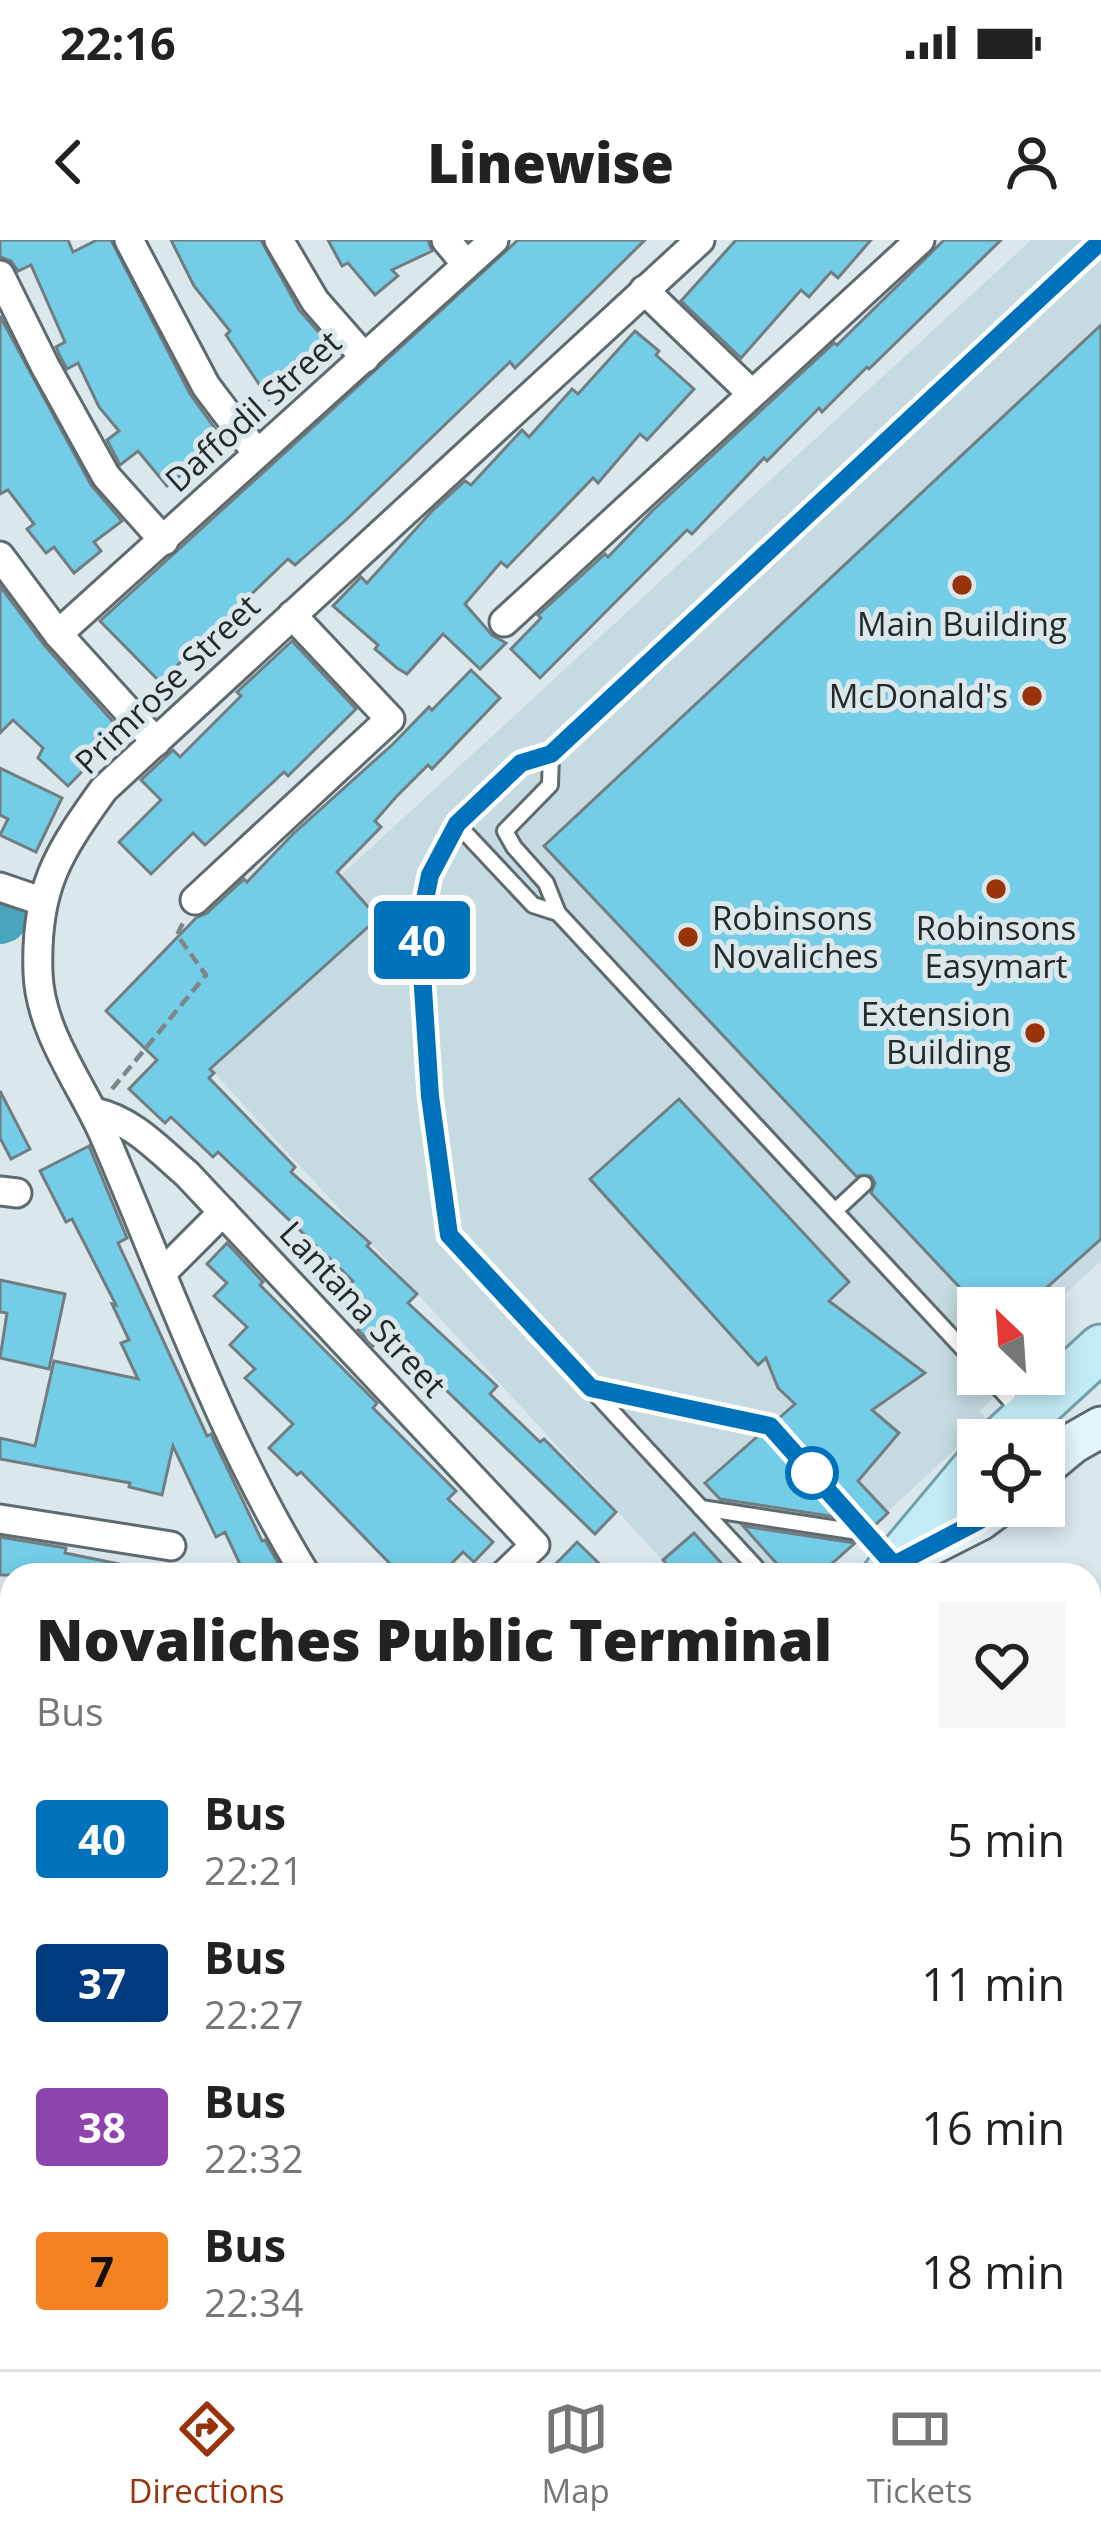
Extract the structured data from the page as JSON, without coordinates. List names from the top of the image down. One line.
{"streets":{"street":["Daffodil Street","Primrose Street","Lantana Street"]},"crossings":[["Primrose Street","Lantana Street"]],"places":["Main Building","McDonald's","Robinsons Easymart","Robinsons Novaliches","Extension Building"],"lines":["bus line 40"],"north":"top left","page":{"status":"22:16","header":"Linewise","on_map":"40","heading":["Novaliches Public Terminal","Bus"],"list":[{"mark":"40","name":"Bus","note":"22:21","value":"5 min"},{"mark":"37","name":"Bus","note":"22:27","value":"11 min"},{"mark":"38","name":"Bus","note":"22:32","value":"16 min"},{"mark":"7","name":"Bus","note":"22:34","value":"18 min"}],"tabs":["Directions","Map","Tickets"]}}
